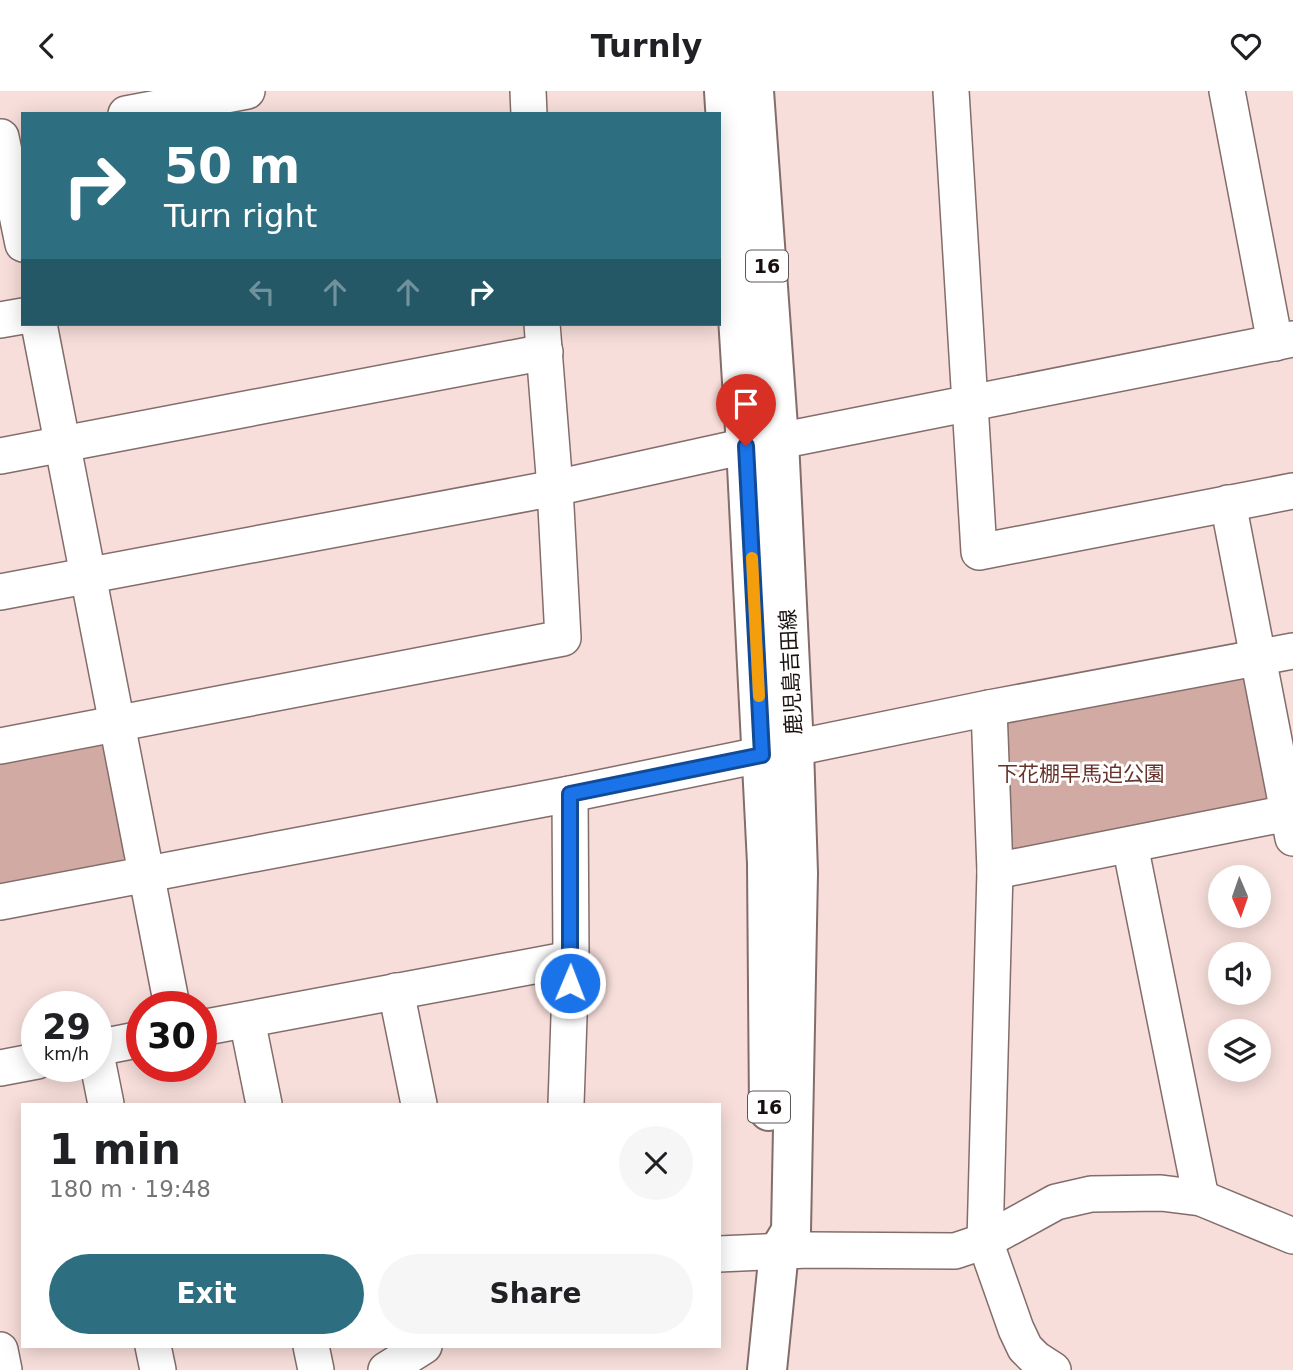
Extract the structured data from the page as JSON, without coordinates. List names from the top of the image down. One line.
{"streets":{"main road":["16","鹿児島吉田線"]},"parks":["下花棚早馬迫公園"],"north":"bottom","page":{"header":"Turnly","turn":["50 m","Turn right"],"speed":"29 km/h","limit":"30","heading":["1 min","180 m · 19:48"],"buttons":["Exit","Share"]}}
